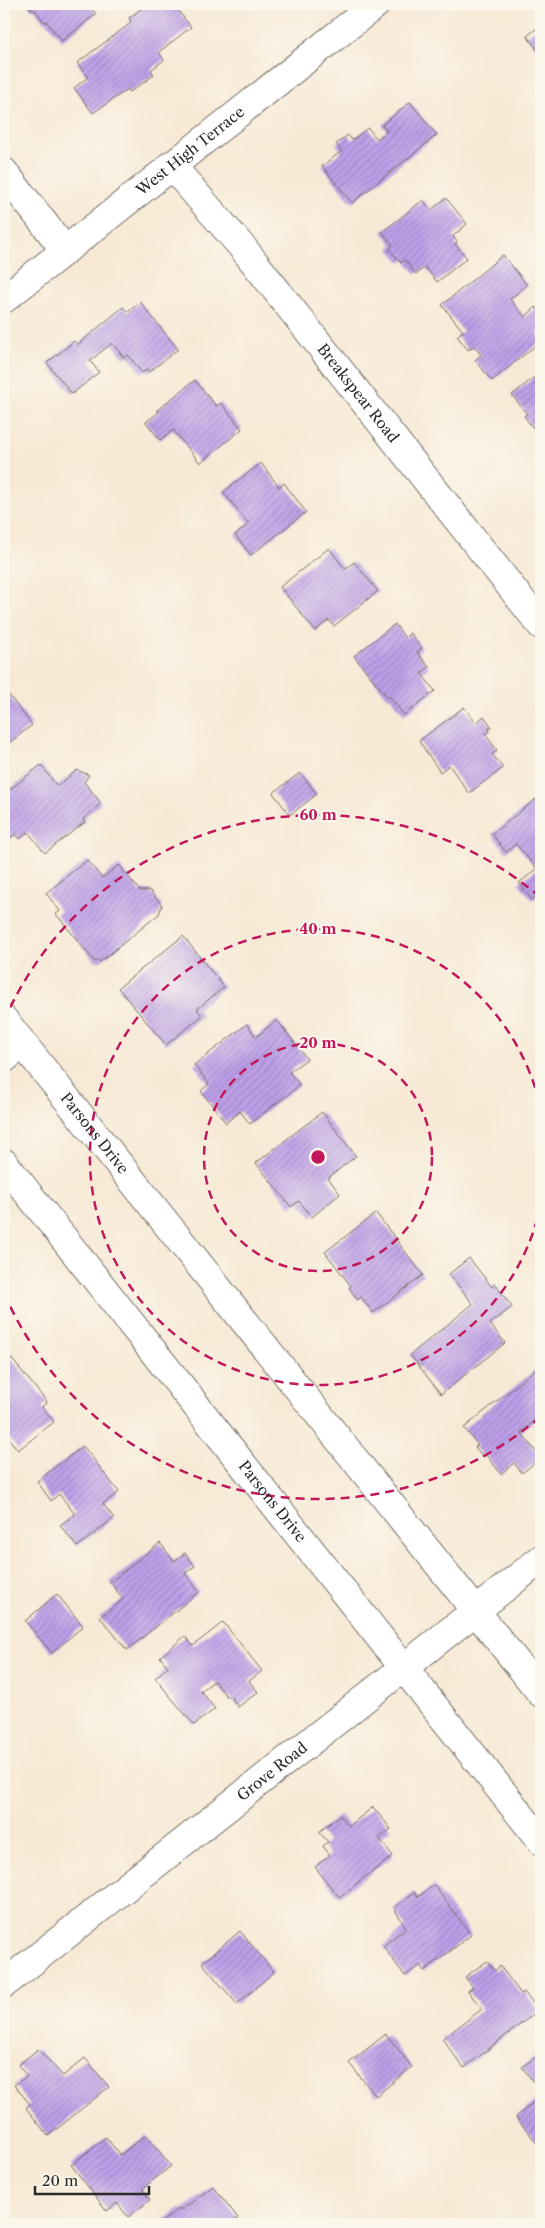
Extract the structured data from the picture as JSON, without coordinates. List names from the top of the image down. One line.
{"streets":{"street":["West High Terrace","Breakspear Road","Parsons Drive","Grove Road"]},"crossings":[["West High Terrace","Breakspear Road"],["Parsons Drive","Grove Road"]],"scale_bar":"20 m","rings":["60 m","40 m","20 m"]}
